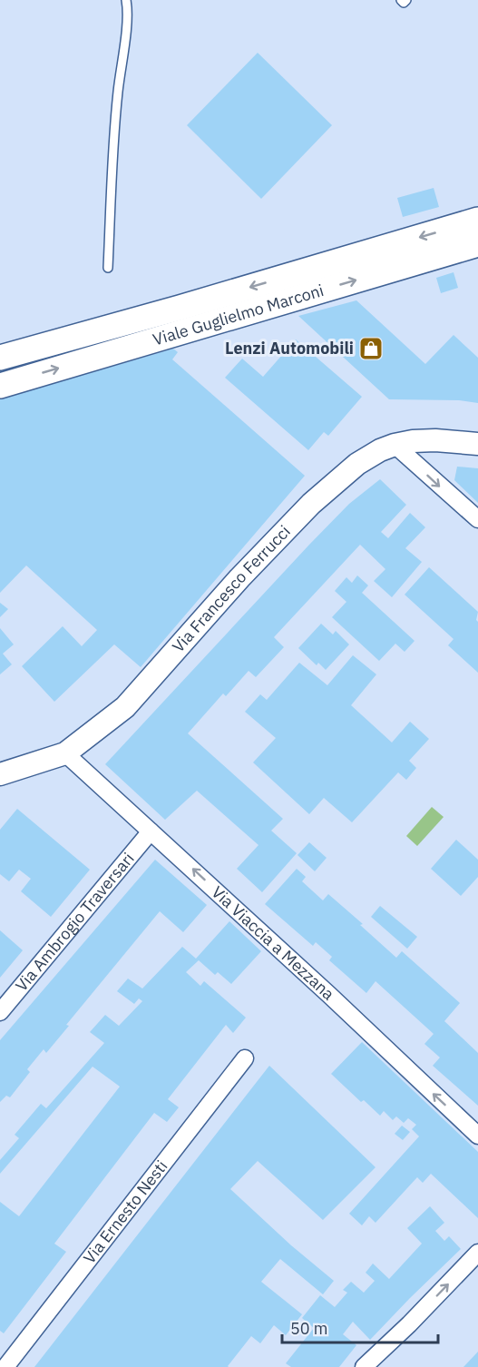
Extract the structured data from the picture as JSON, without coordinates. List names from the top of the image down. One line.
{"streets":{"main road":["Viale Guglielmo Marconi"],"street":["Via Francesco Ferrucci","Via Ambrogio Traversari","Via Viaccia a Mezzana","Via Ernesto Nesti"]},"crossings":[["Via Francesco Ferrucci","Via Viaccia a Mezzana"],["Via Ambrogio Traversari","Via Viaccia a Mezzana"]],"one_way":["Via Viaccia a Mezzana"],"places":{"shop":["Lenzi Automobili"]},"scale_bar":"50 m"}
